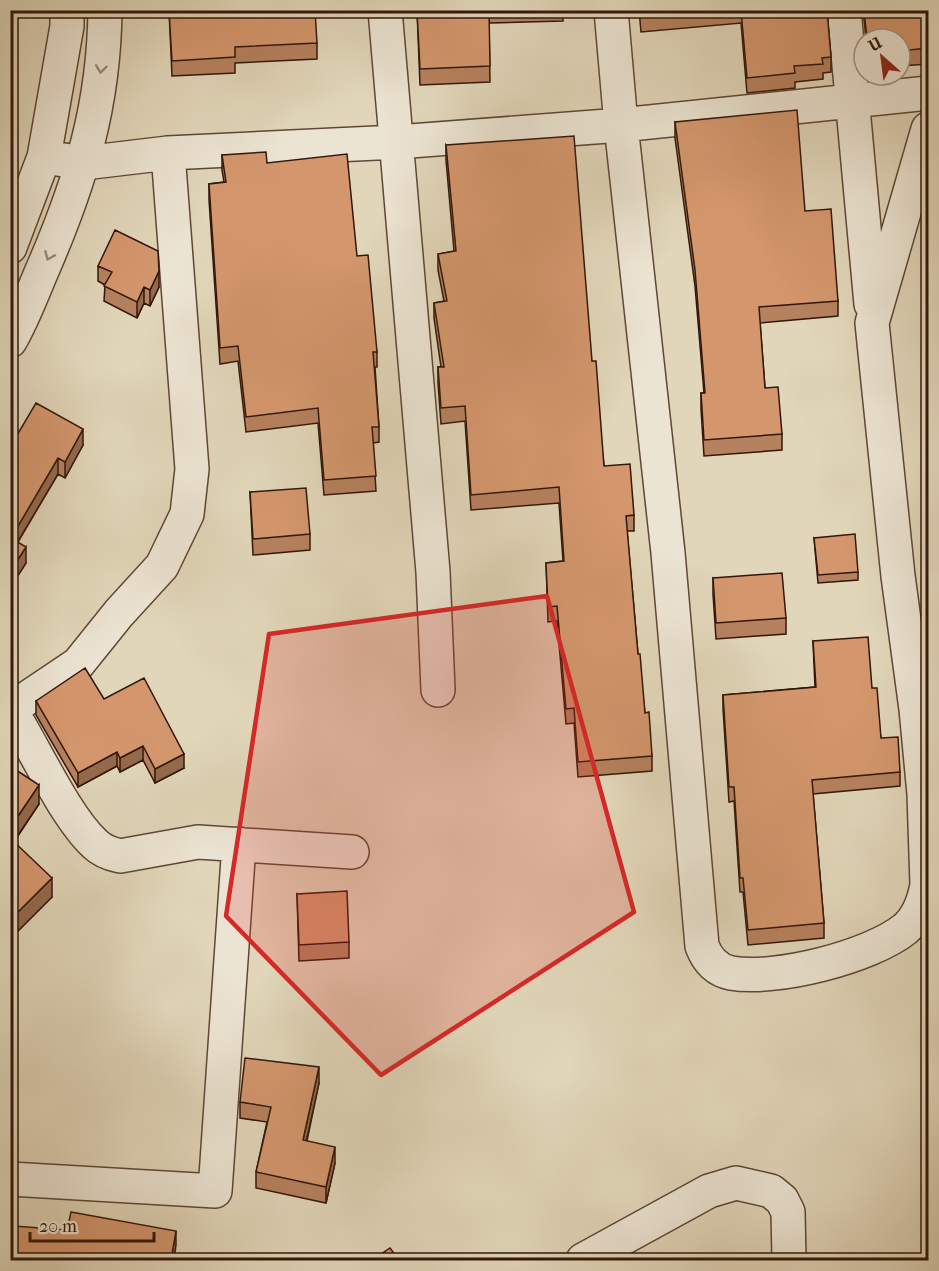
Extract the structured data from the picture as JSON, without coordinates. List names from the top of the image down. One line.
{"scale_bar":"20 m","north":"top left"}
